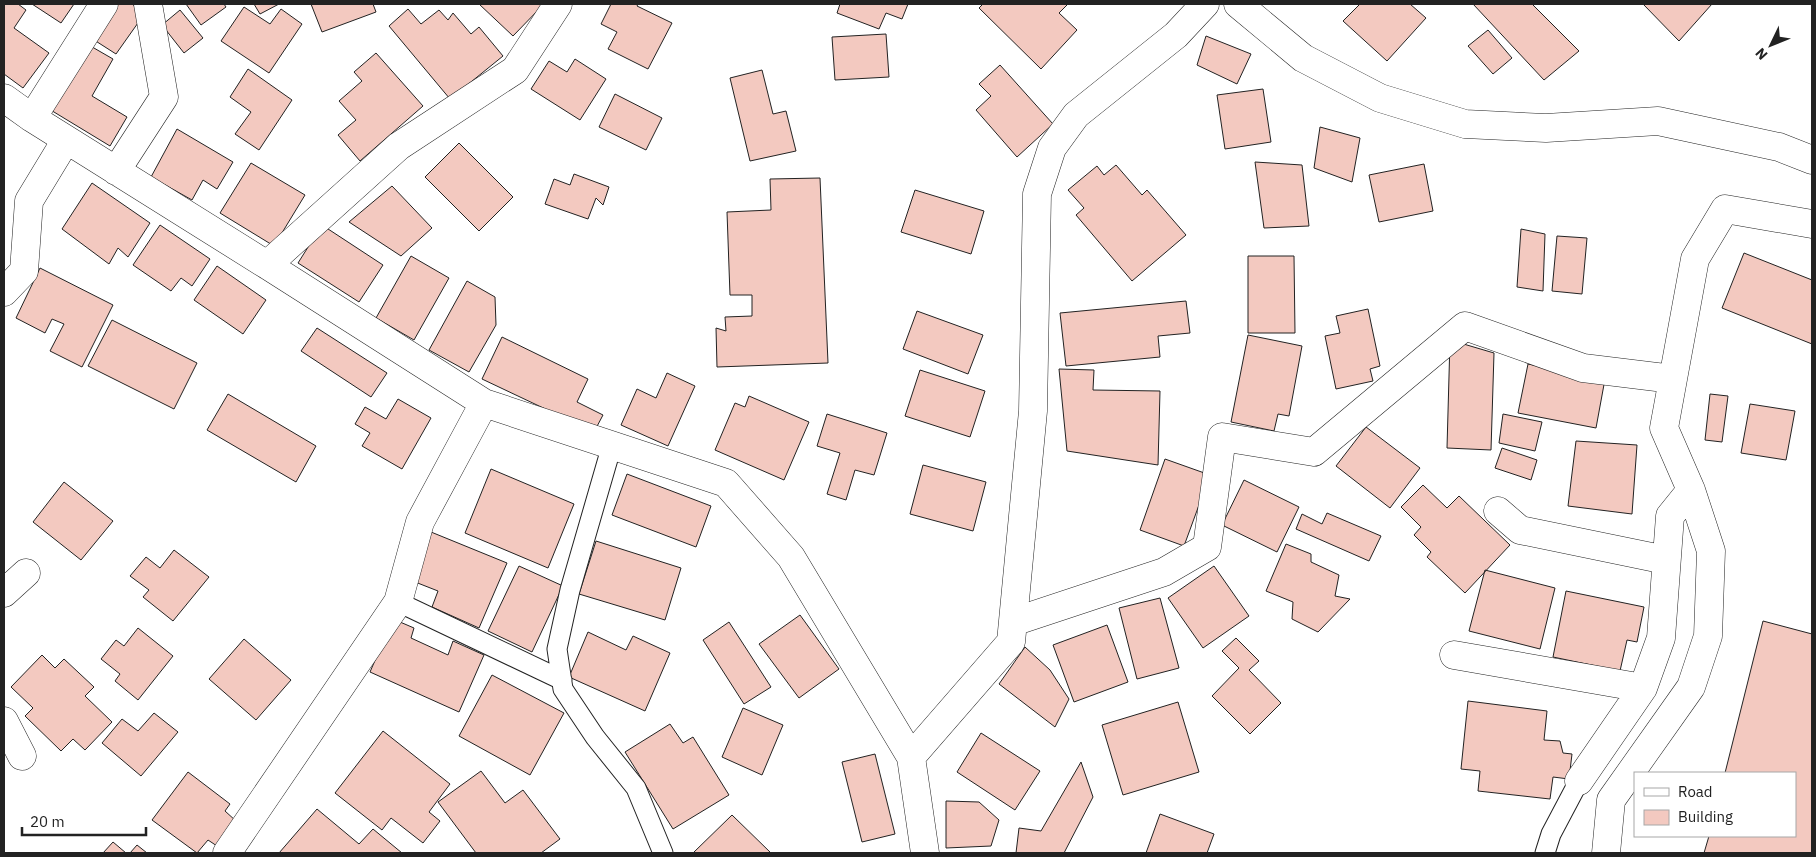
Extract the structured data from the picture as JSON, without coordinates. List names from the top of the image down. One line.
{"legend":["Road","Building"],"scale_bar":"20 m","north":"bottom left"}
